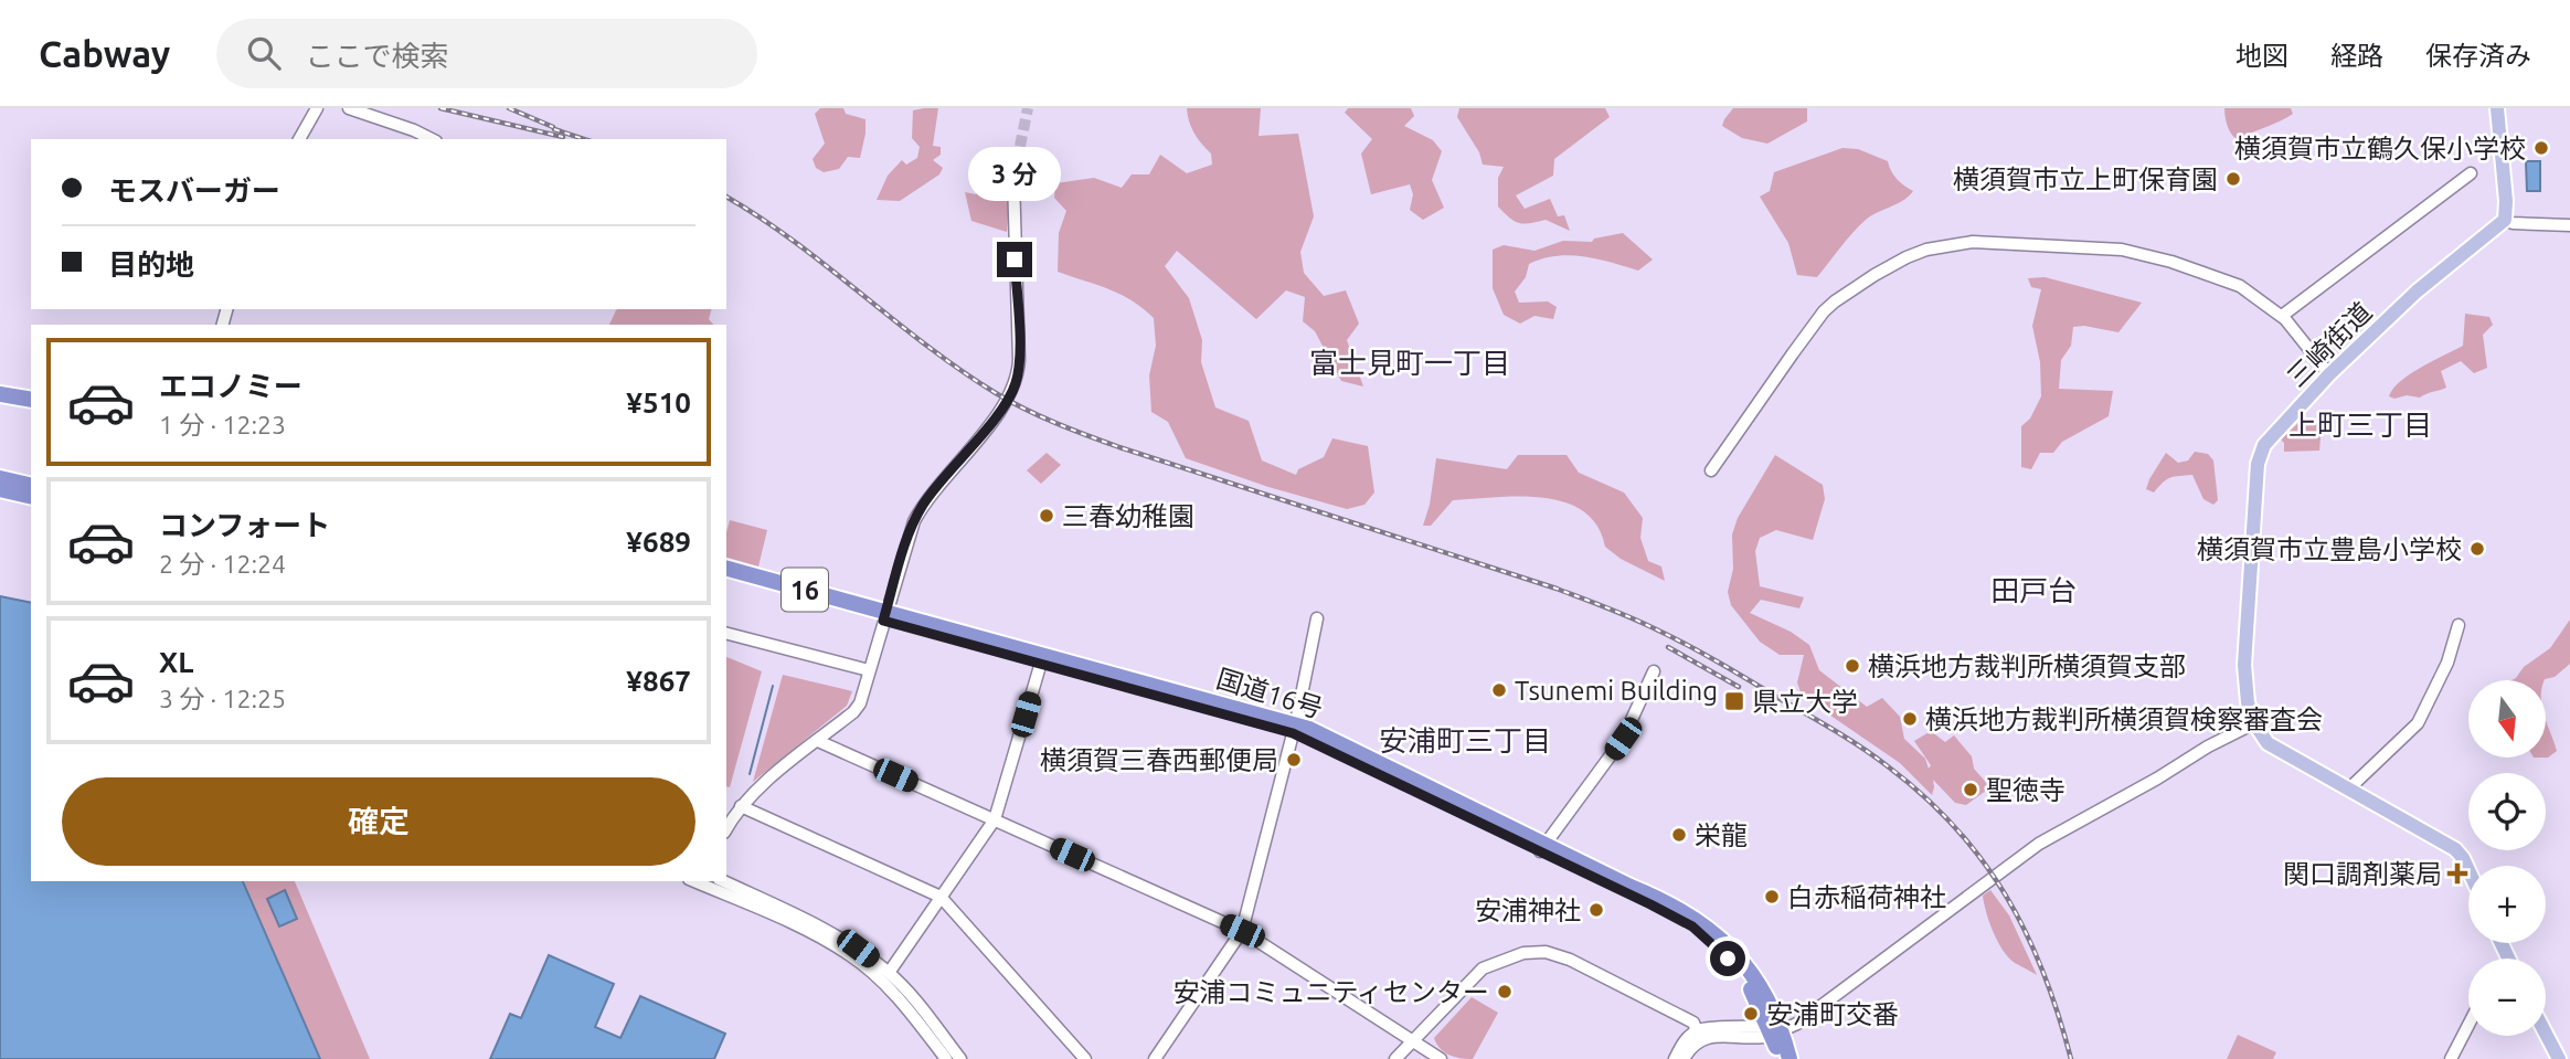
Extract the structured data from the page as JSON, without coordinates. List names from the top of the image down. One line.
{"streets":{"highway":["16","国道16号"],"main road":["三崎街道"]},"districts":["富士見町一丁目","上町三丁目","田戸台","安浦町三丁目"],"places":{"other":["横須賀市立鶴久保小学校","横須賀市立上町保育園","三春幼稚園","横須賀市立豊島小学校","横浜地方裁判所横須賀支部","Tsunemi Building","横浜地方裁判所横須賀検察審査会","横須賀三春西郵便局","聖徳寺","栄龍","白赤稲荷神社","安浦神社","安浦コミュニティセンター","安浦町交番"],"transit":["県立大学"],"health":["関口調剤薬局"]},"north":"bottom","page":{"header":"Cabway","search":"ここで検索","nav":["地図","経路","保存済み"],"banner":["モスバーガー","目的地"],"bubble":"3 分","list":[{"name":"エコノミー","note":"1 分 · 12:23","value":"¥510"},{"name":"コンフォート","note":"2 分 · 12:24","value":"¥689"},{"name":"XL","note":"3 分 · 12:25","value":"¥867"}],"map_buttons":["+","−"],"buttons":"確定"}}
